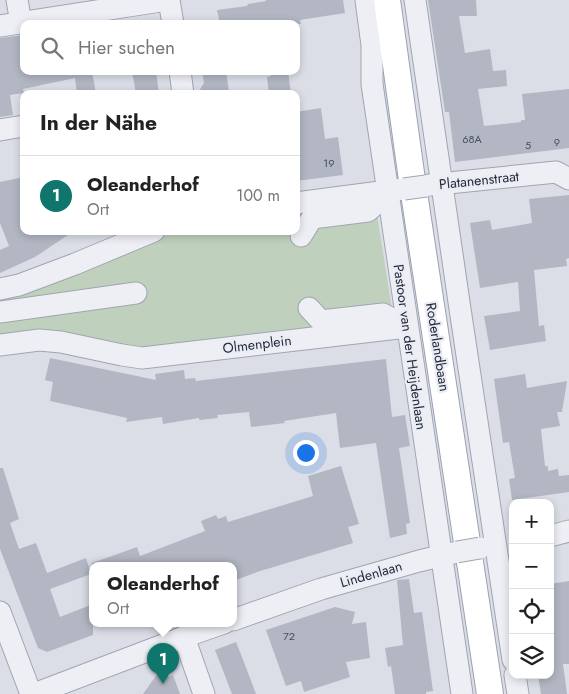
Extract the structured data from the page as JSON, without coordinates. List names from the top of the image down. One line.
{"streets":{"main road":["Roderlandbaan"],"street":["Platanenstraat","Olmenplein","Pastoor van der Heijdenlaan","Lindenlaan"]},"crossings":[["Platanenstraat","Pastoor van der Heijdenlaan"],["Olmenplein","Pastoor van der Heijdenlaan"],["Pastoor van der Heijdenlaan","Lindenlaan"]],"house_numbers":["68A","9","5","19","72"],"page":{"search":"Hier suchen","heading":"In der Nähe","list":[{"mark":"1","name":"Oleanderhof","note":"Ort","value":"100 m"}],"map_buttons":["+","−"],"popup":["Oleanderhof","Ort"],"pins":"1"}}
